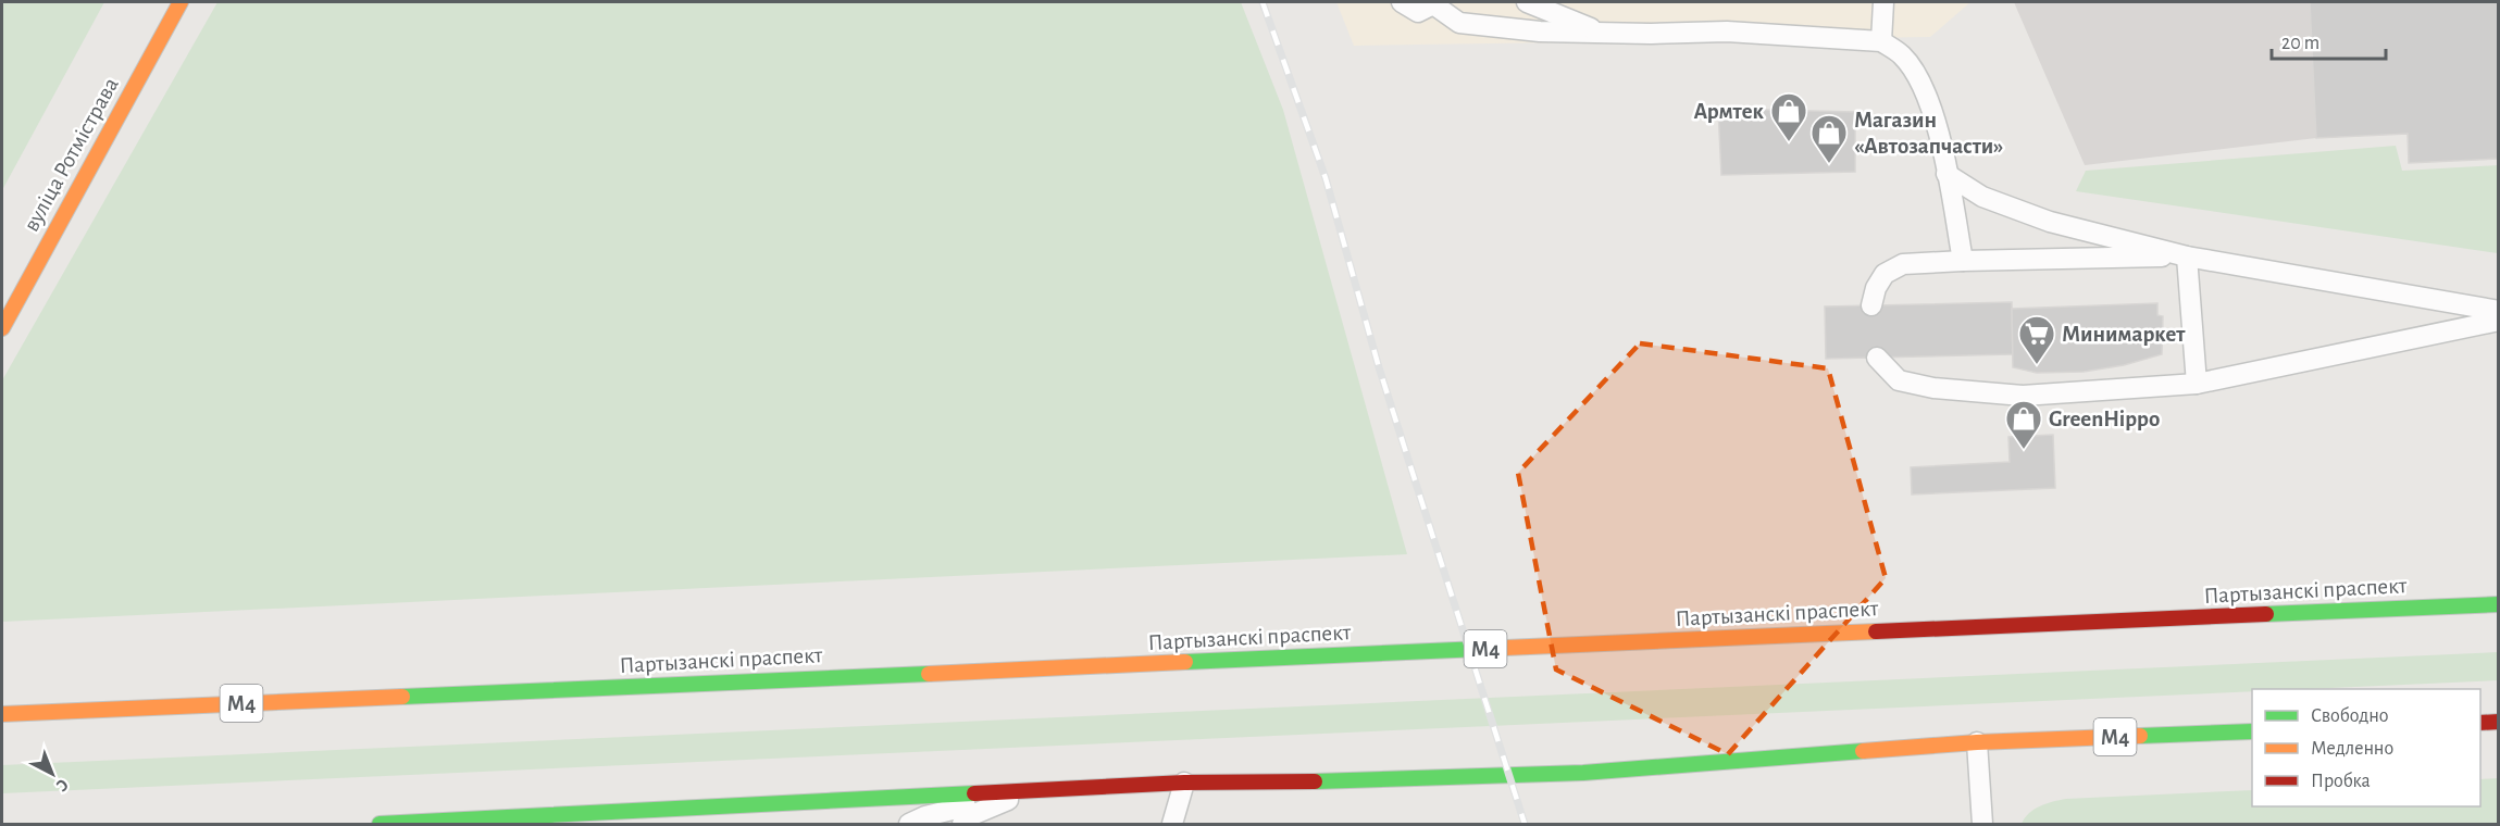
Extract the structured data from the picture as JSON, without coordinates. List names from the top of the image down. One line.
{"streets":{"main road":["вуліца Ротмістрава","Партызанскі праспект","М4"]},"places":{"shop":["Армтек","Магазин «Автозапчасти»","GreenHippo"],"supermarket":["Минимаркет"]},"legend":["Свободно","Медленно","Пробка"],"scale_bar":"20 m","north":"bottom right"}
